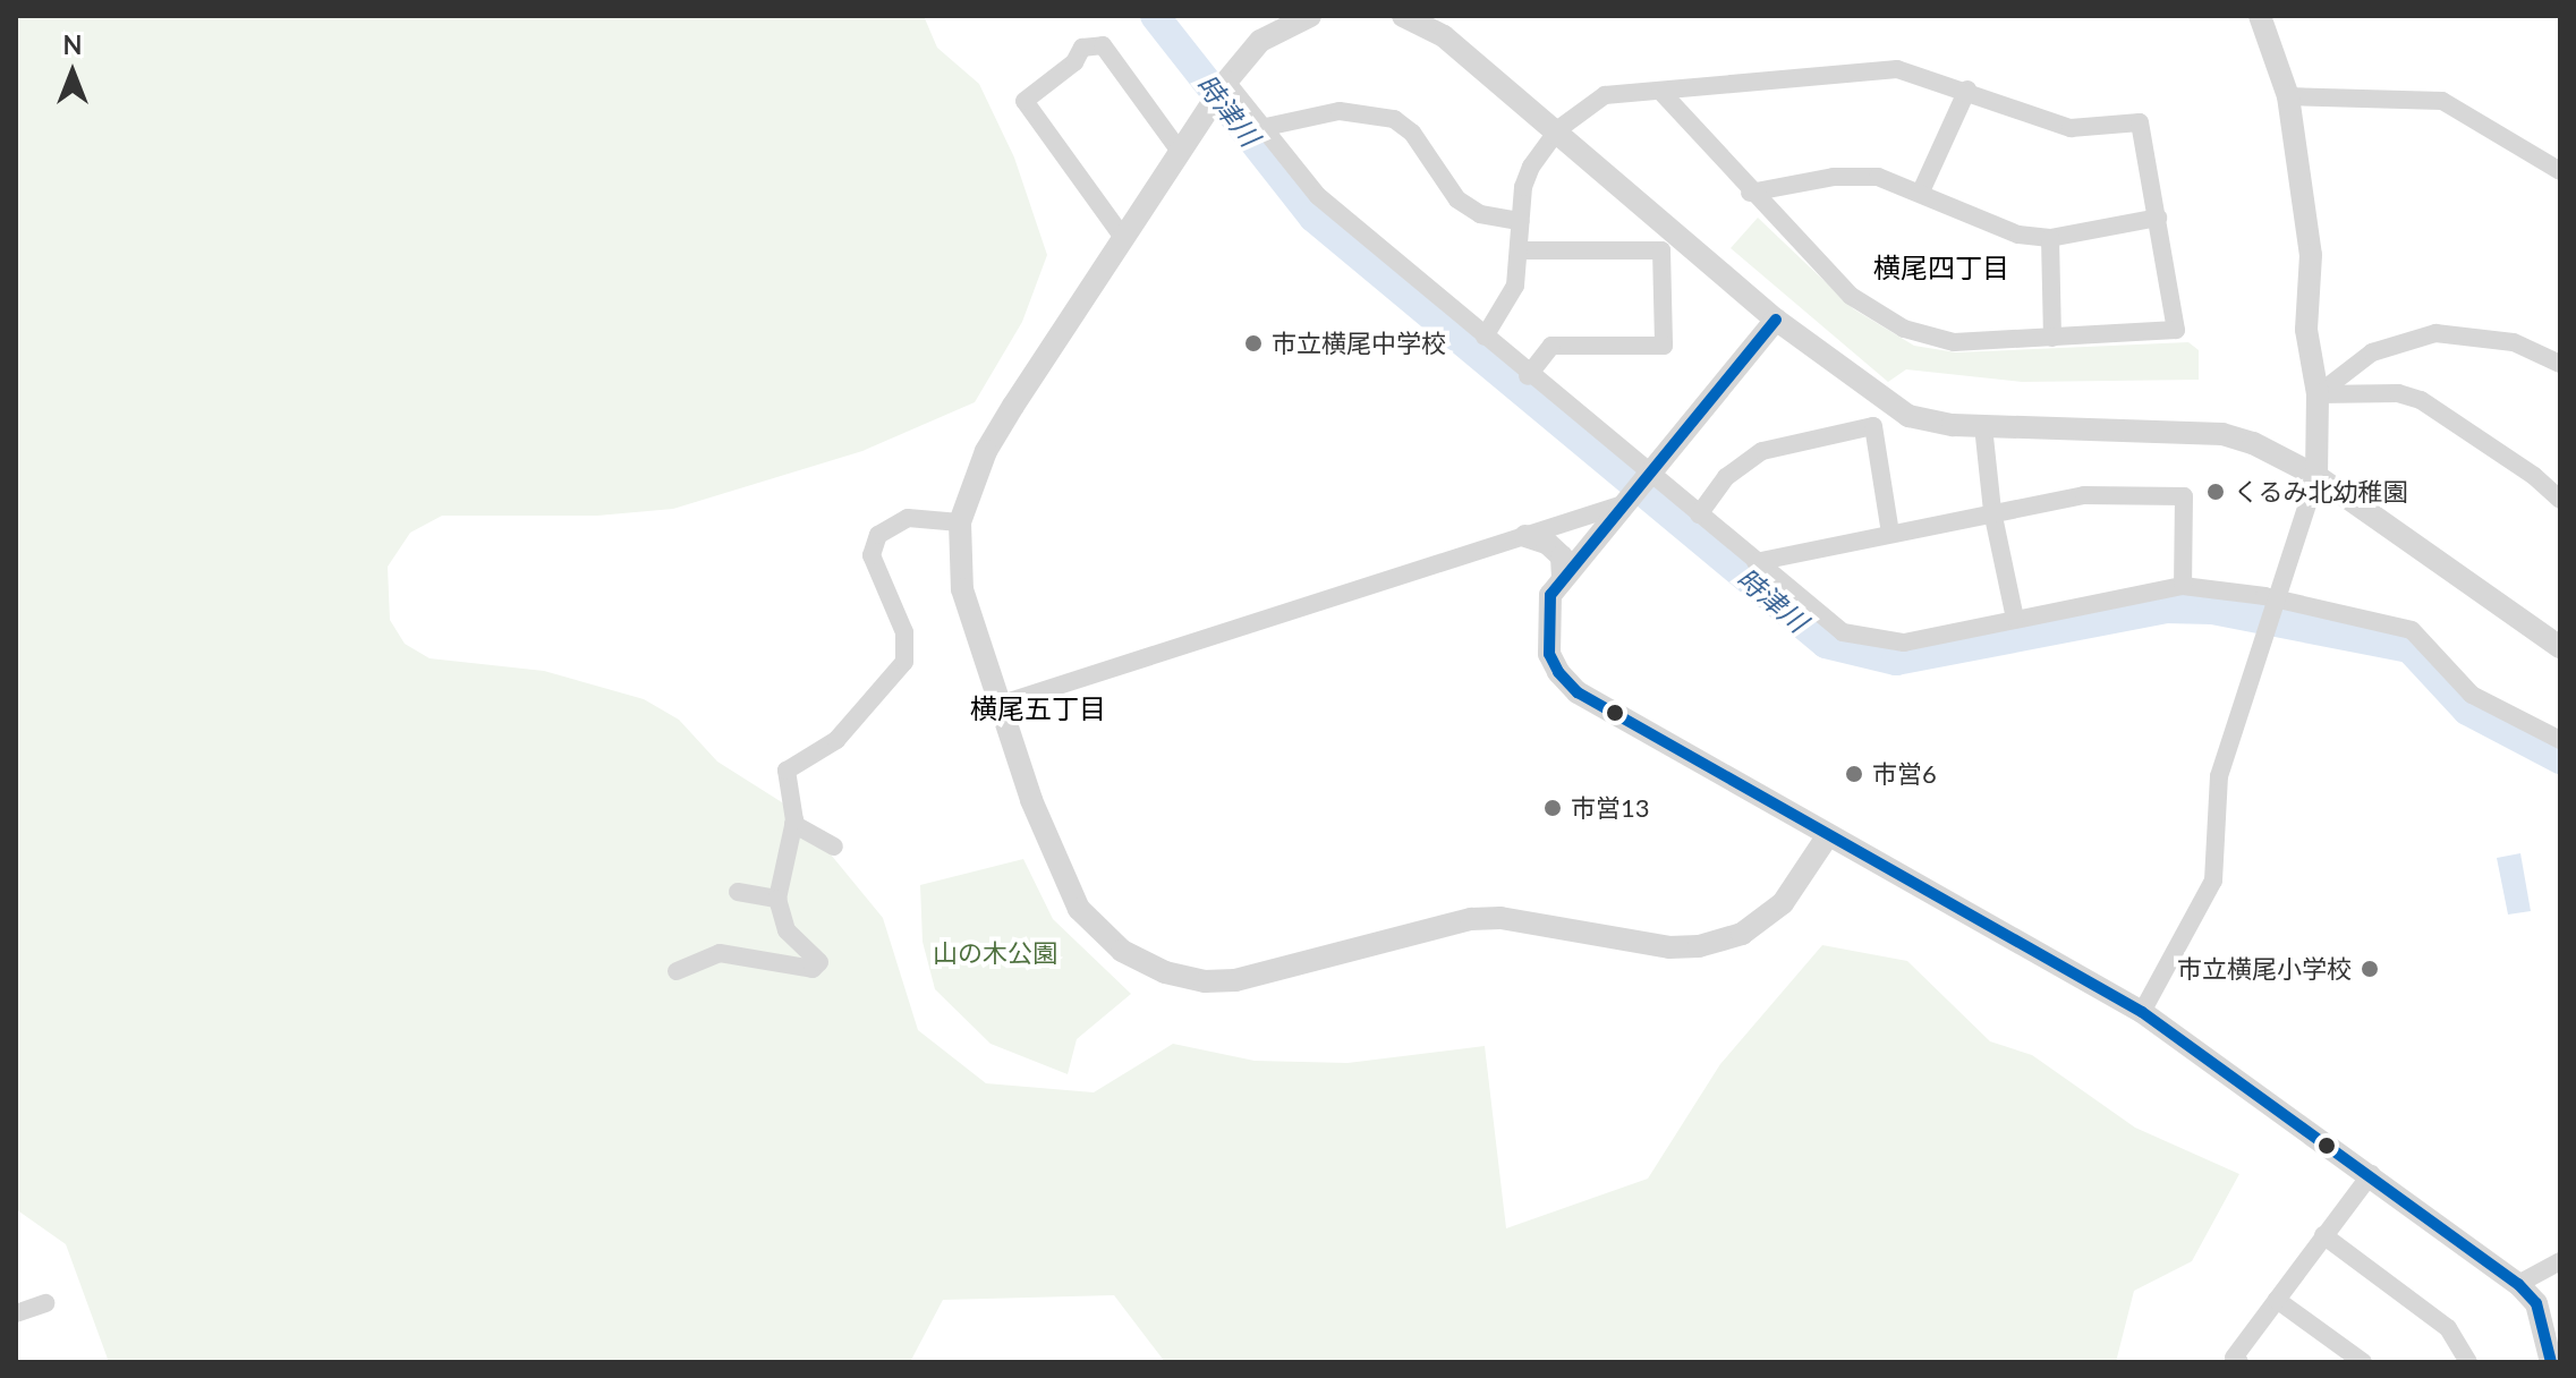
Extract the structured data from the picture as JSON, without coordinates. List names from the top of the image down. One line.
{"districts":["横尾四丁目","横尾五丁目"],"water":["時津川"],"parks":["山の木公園"],"places":["市立横尾中学校","くるみ北幼稚園","市営6","市営13","市立横尾小学校"],"north":"top"}
